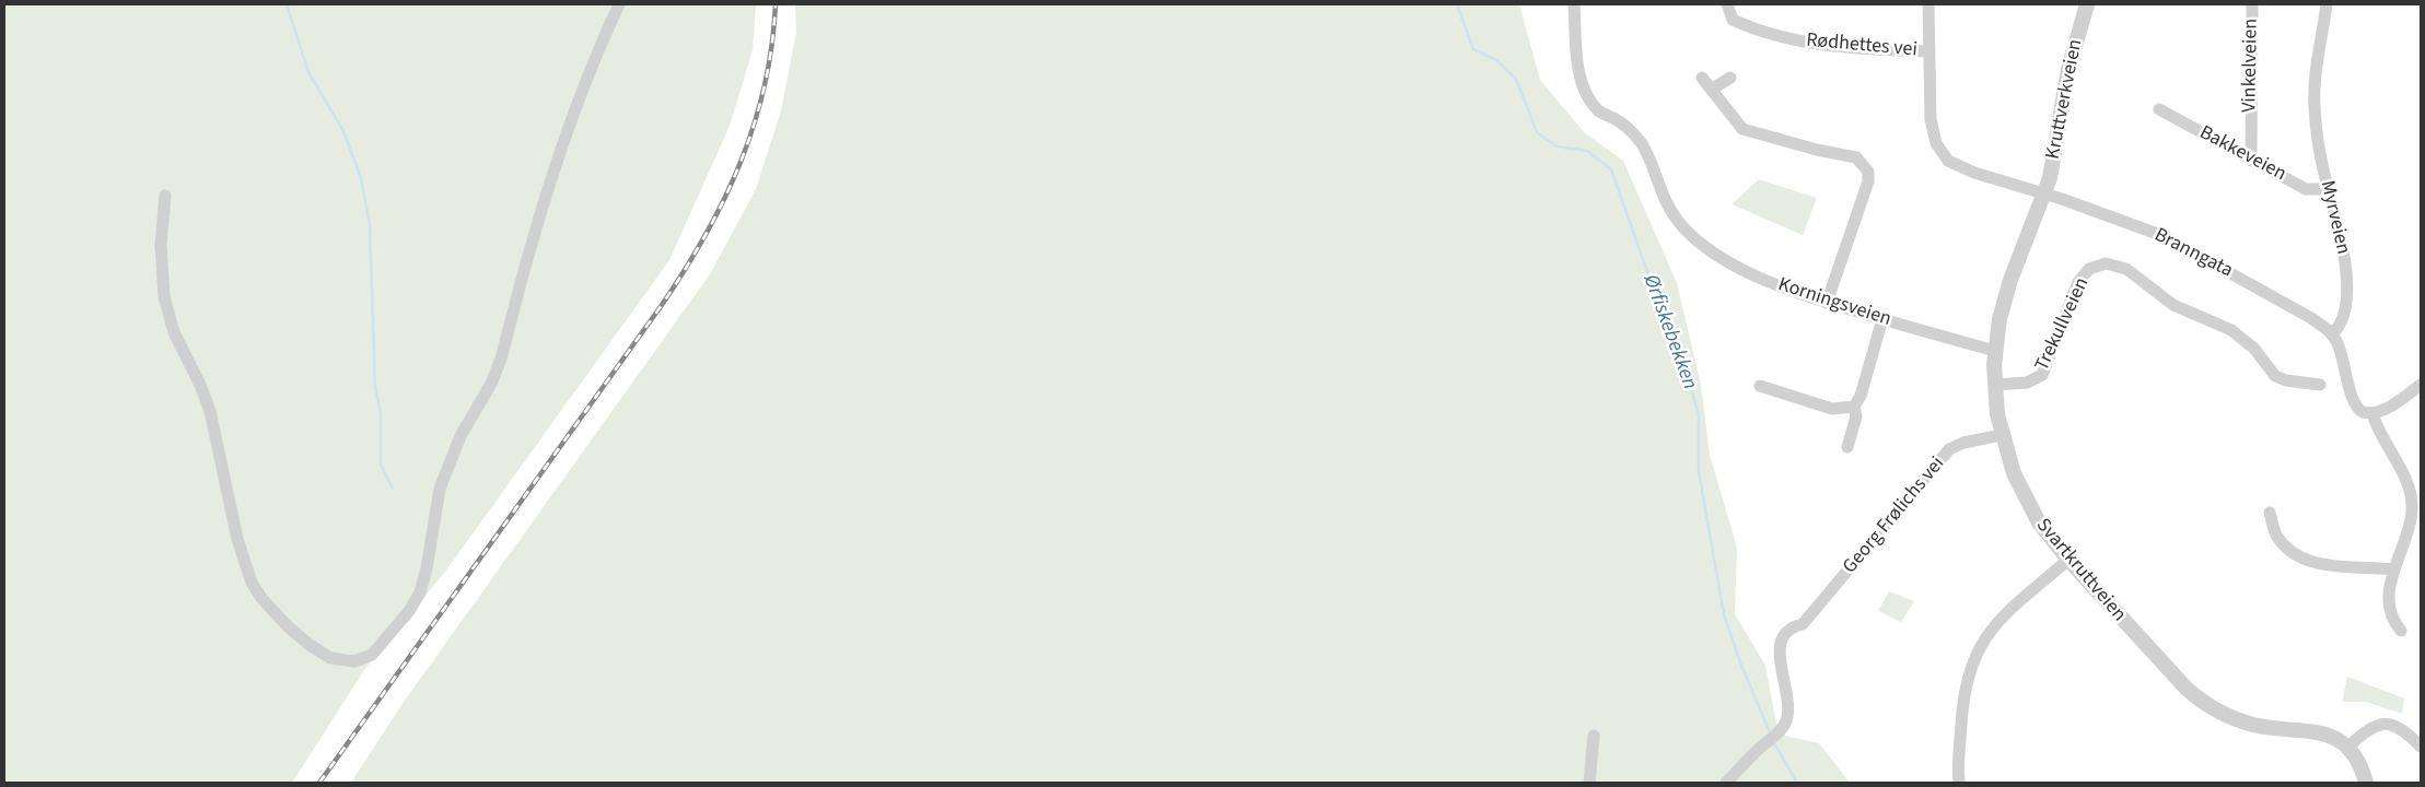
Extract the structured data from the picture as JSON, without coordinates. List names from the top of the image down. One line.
{"streets":{"street":["Rødhettes vei","Vinkelveien","Kruttverkveien","Bakkeveien","Myrveien","Branngata","Korningsveien","Trekullveien","Georg Frølichs vei","Svartkruttveien"]},"crossings":[["Rødhettes vei","Branngata"],["Vinkelveien","Bakkeveien"],["Kruttverkveien","Branngata"],["Kruttverkveien","Svartkruttveien"],["Bakkeveien","Myrveien"],["Myrveien","Branngata"],["Branngata","Svartkruttveien"],["Korningsveien","Svartkruttveien"],["Trekullveien","Svartkruttveien"],["Georg Frølichs vei","Svartkruttveien"]],"water":["Ørfiskebekken"]}
